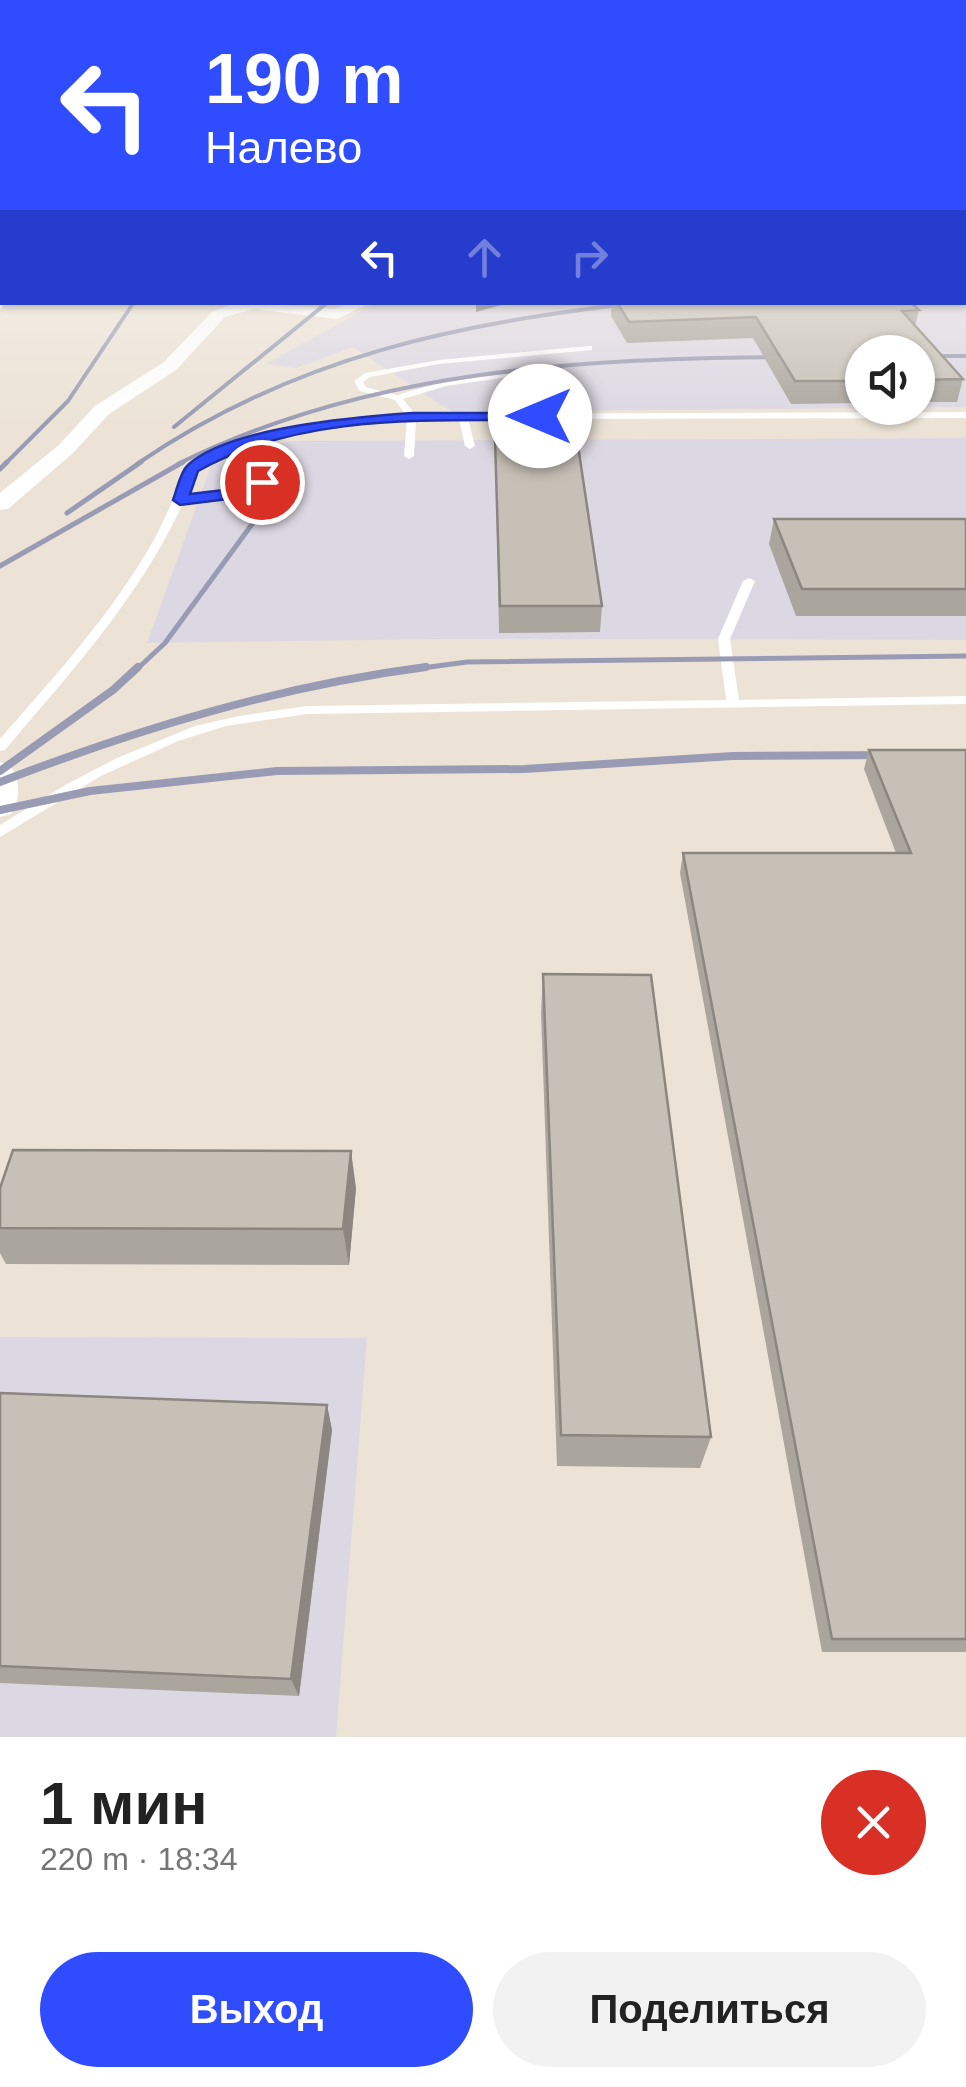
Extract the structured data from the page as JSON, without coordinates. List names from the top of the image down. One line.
{"page":{"turn":["190 m","Налево"],"heading":["1 мин","220 m · 18:34"],"buttons":["Выход","Поделиться"]}}
